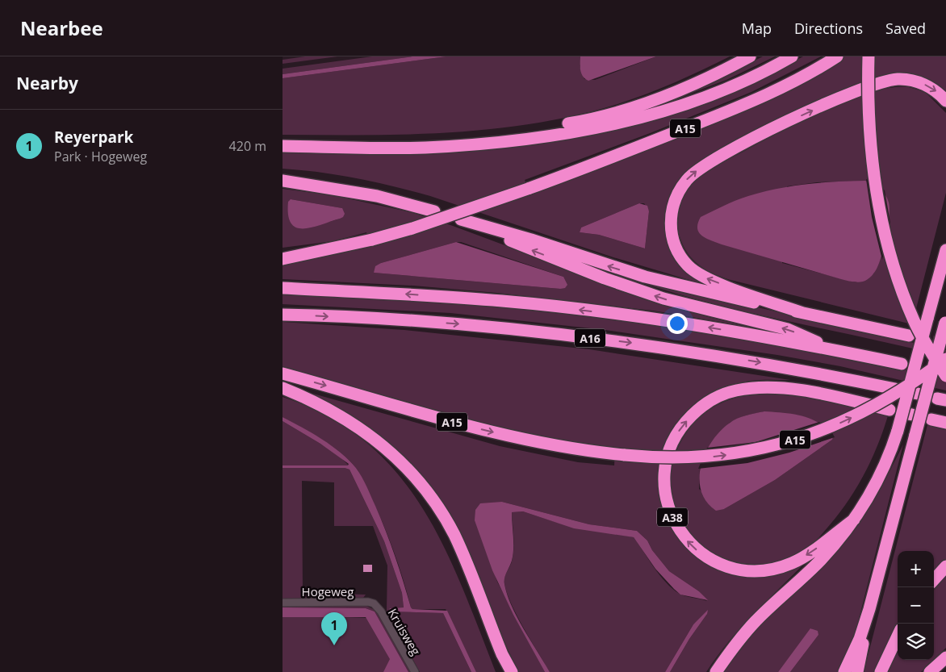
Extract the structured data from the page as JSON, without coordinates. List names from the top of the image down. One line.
{"streets":{"highway":["A15","A16","A38"],"street":["Hogeweg","Kruisweg"]},"crossings":[["Hogeweg","Kruisweg"]],"page":{"header":"Nearbee","nav":["Map","Directions","Saved"],"heading":"Nearby","list":[{"mark":"1","name":"Reyerpark","note":"Park · Hogeweg","value":"420 m"}],"map_buttons":["+","−"],"pins":"1"}}
